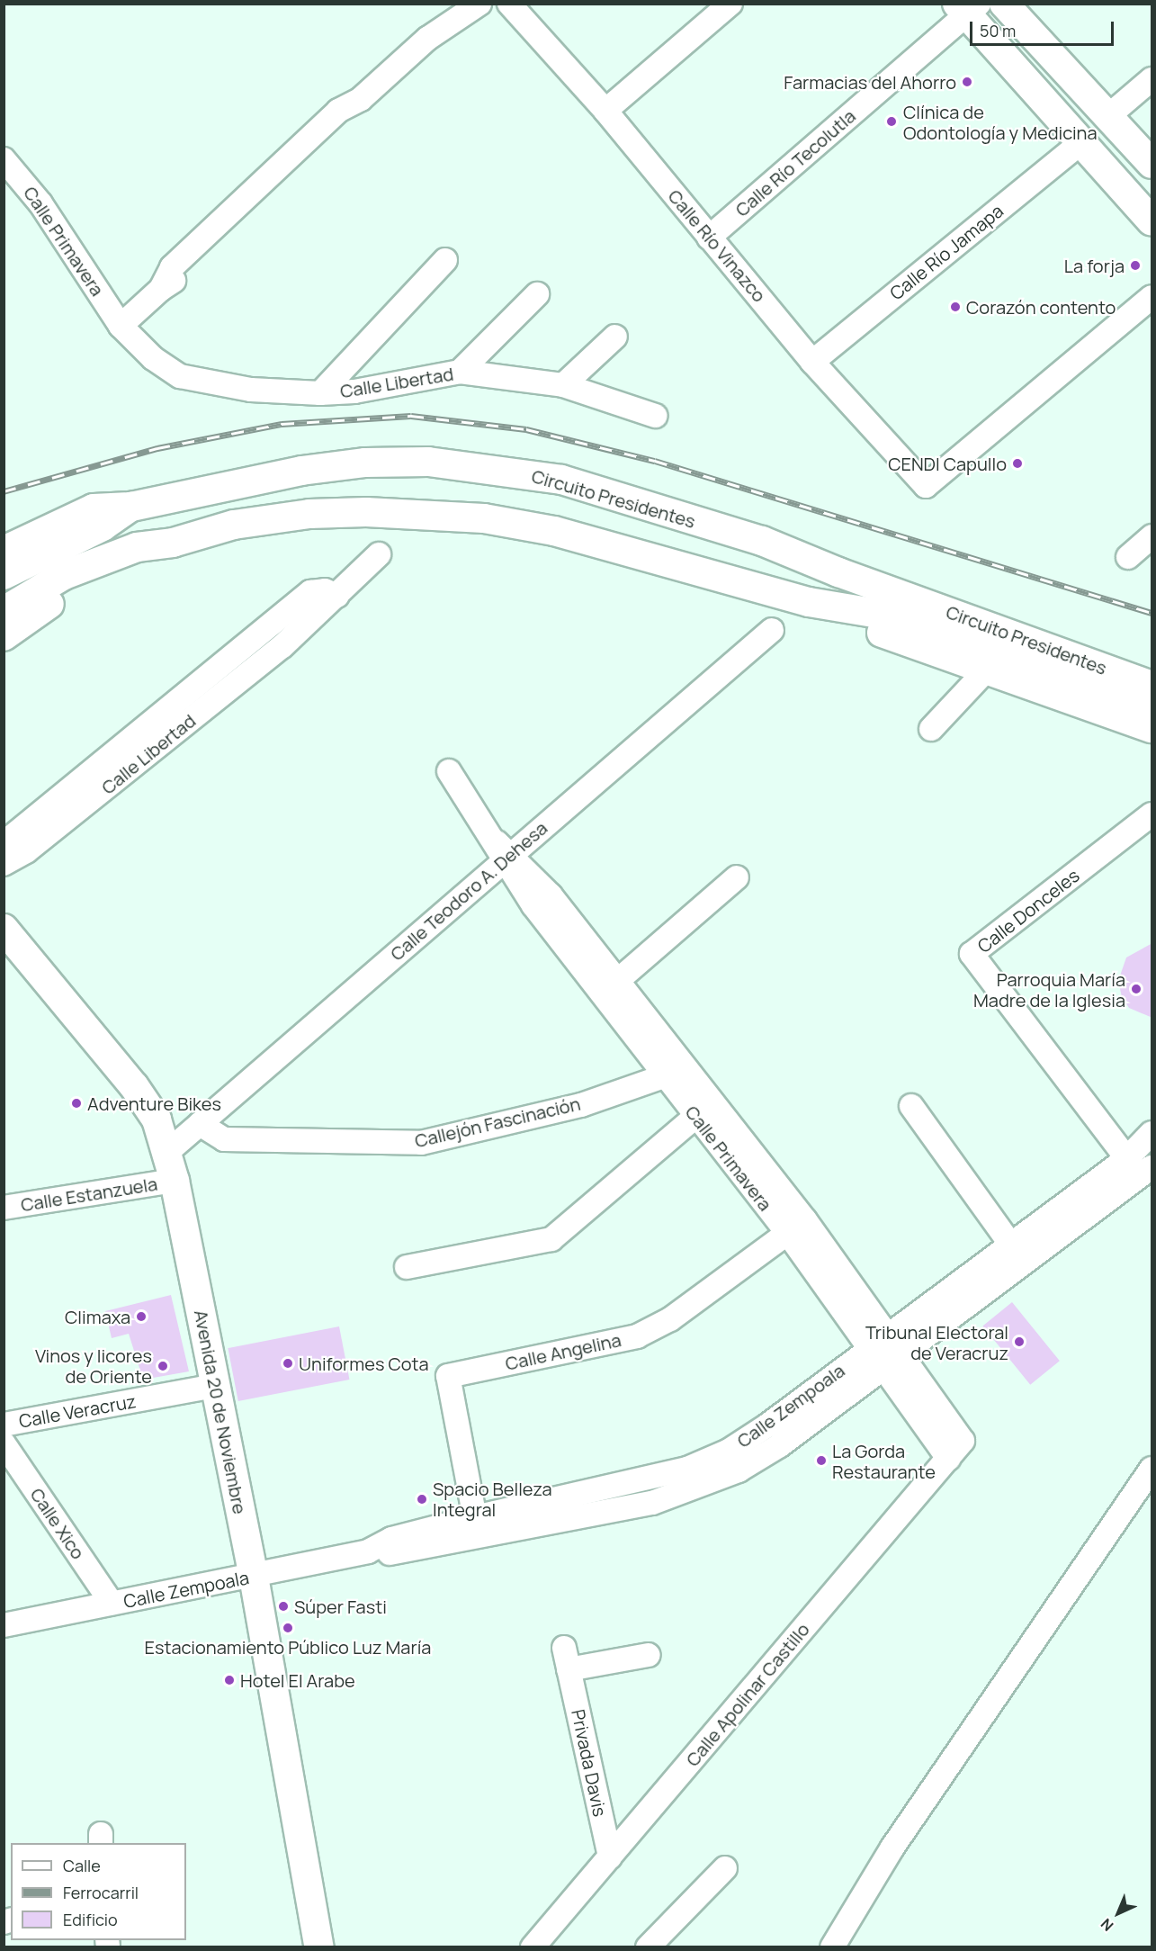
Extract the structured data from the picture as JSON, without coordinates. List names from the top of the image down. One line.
{"streets":{"main road":["Circuito Presidentes","Avenida 20 de Noviembre"],"street":["Calle Río Tecolutla","Calle Primavera","Calle Río Vinazco","Calle Río Jamapa","Calle Libertad","Calle Teodoro A. Dehesa","Calle Donceles","Callejón Fascinación","Calle Estanzuela","Calle Angelina","Calle Zempoala","Calle Veracruz","Calle Xico","Calle Apolinar Castillo","Privada Davis"]},"crossings":[["Calle Río Tecolutla","Calle Río Vinazco"],["Calle Primavera","Calle Libertad"],["Calle Primavera","Calle Teodoro A. Dehesa"],["Calle Primavera","Callejón Fascinación"],["Calle Primavera","Calle Angelina"],["Calle Primavera","Calle Zempoala"],["Calle Primavera","Calle Apolinar Castillo"],["Calle Río Vinazco","Calle Río Jamapa"],["Calle Teodoro A. Dehesa","Callejón Fascinación"],["Calle Teodoro A. Dehesa","Avenida 20 de Noviembre"],["Calle Donceles","Calle Zempoala"],["Calle Estanzuela","Avenida 20 de Noviembre"],["Calle Angelina","Calle Zempoala"],["Calle Zempoala","Avenida 20 de Noviembre"],["Calle Zempoala","Calle Xico"],["Calle Veracruz","Avenida 20 de Noviembre"],["Calle Apolinar Castillo","Privada Davis"]],"places":["Farmacias del Ahorro","Clínica de Odontología y Medicina","La forja","Corazón contento","CENDI Capullo","Parroquia María Madre de la Iglesia","Adventure Bikes","Climaxa","Tribunal Electoral de Veracruz","Uniformes Cota","Vinos y licores de Oriente","La Gorda Restaurante","Spacio Belleza Integral","Súper Fasti","Estacionamiento Público Luz María","Hotel El Arabe"],"legend":["Calle","Ferrocarril","Edificio"],"scale_bar":"50 m","north":"bottom left"}
